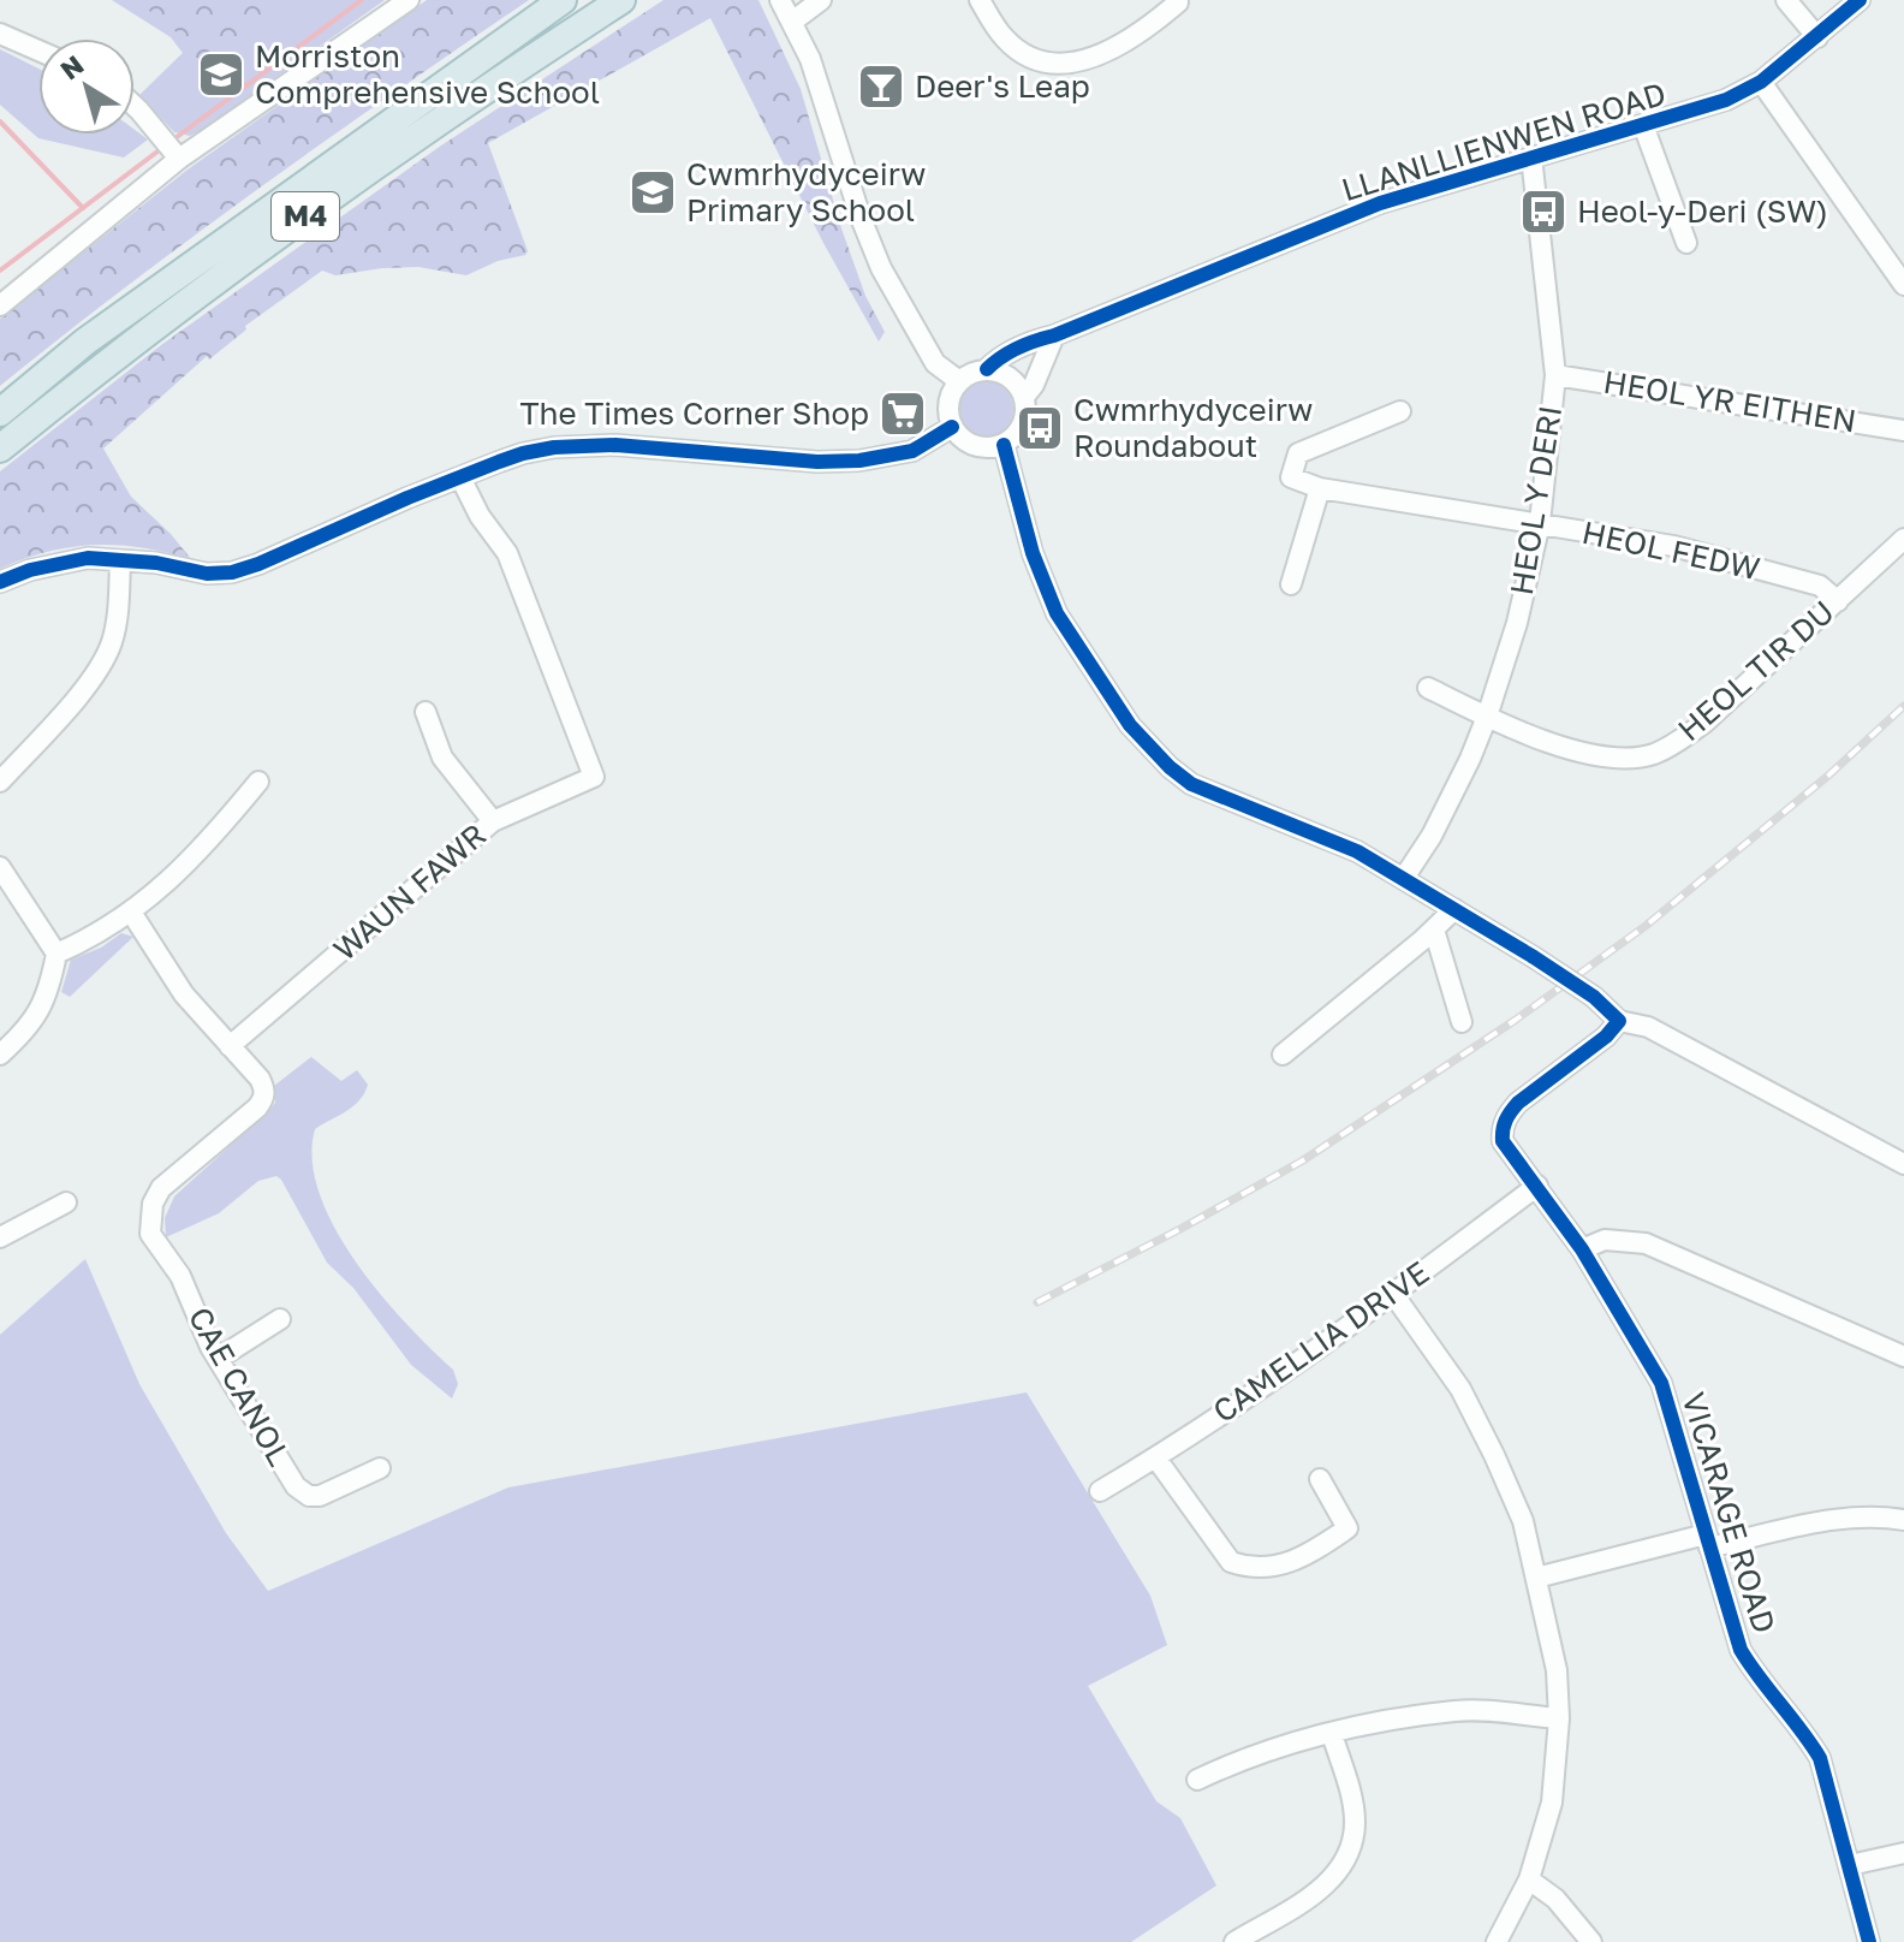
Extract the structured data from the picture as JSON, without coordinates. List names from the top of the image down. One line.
{"streets":{"highway":["M4"],"street":["LLANLLIENWEN ROAD","HEOL YR EITHEN","HEOL Y DERI","HEOL FEDW","HEOL TIR DU","WAUN FAWR","CAMELLIA DRIVE","CAE CANOL","VICARAGE ROAD"]},"crossings":[["LLANLLIENWEN ROAD","HEOL Y DERI"],["HEOL YR EITHEN","HEOL Y DERI"],["HEOL Y DERI","HEOL FEDW"],["HEOL Y DERI","HEOL TIR DU"],["HEOL FEDW","HEOL TIR DU"],["WAUN FAWR","CAE CANOL"],["CAMELLIA DRIVE","VICARAGE ROAD"]],"places":{"school or university":["Morriston Comprehensive School","Cwmrhydyceirw Primary School"],"bar":["Deer's Leap"],"bus stop":["Heol-y-Deri (SW)","Cwmrhydyceirw Roundabout"],"supermarket":["The Times Corner Shop"]},"north":"top left"}
